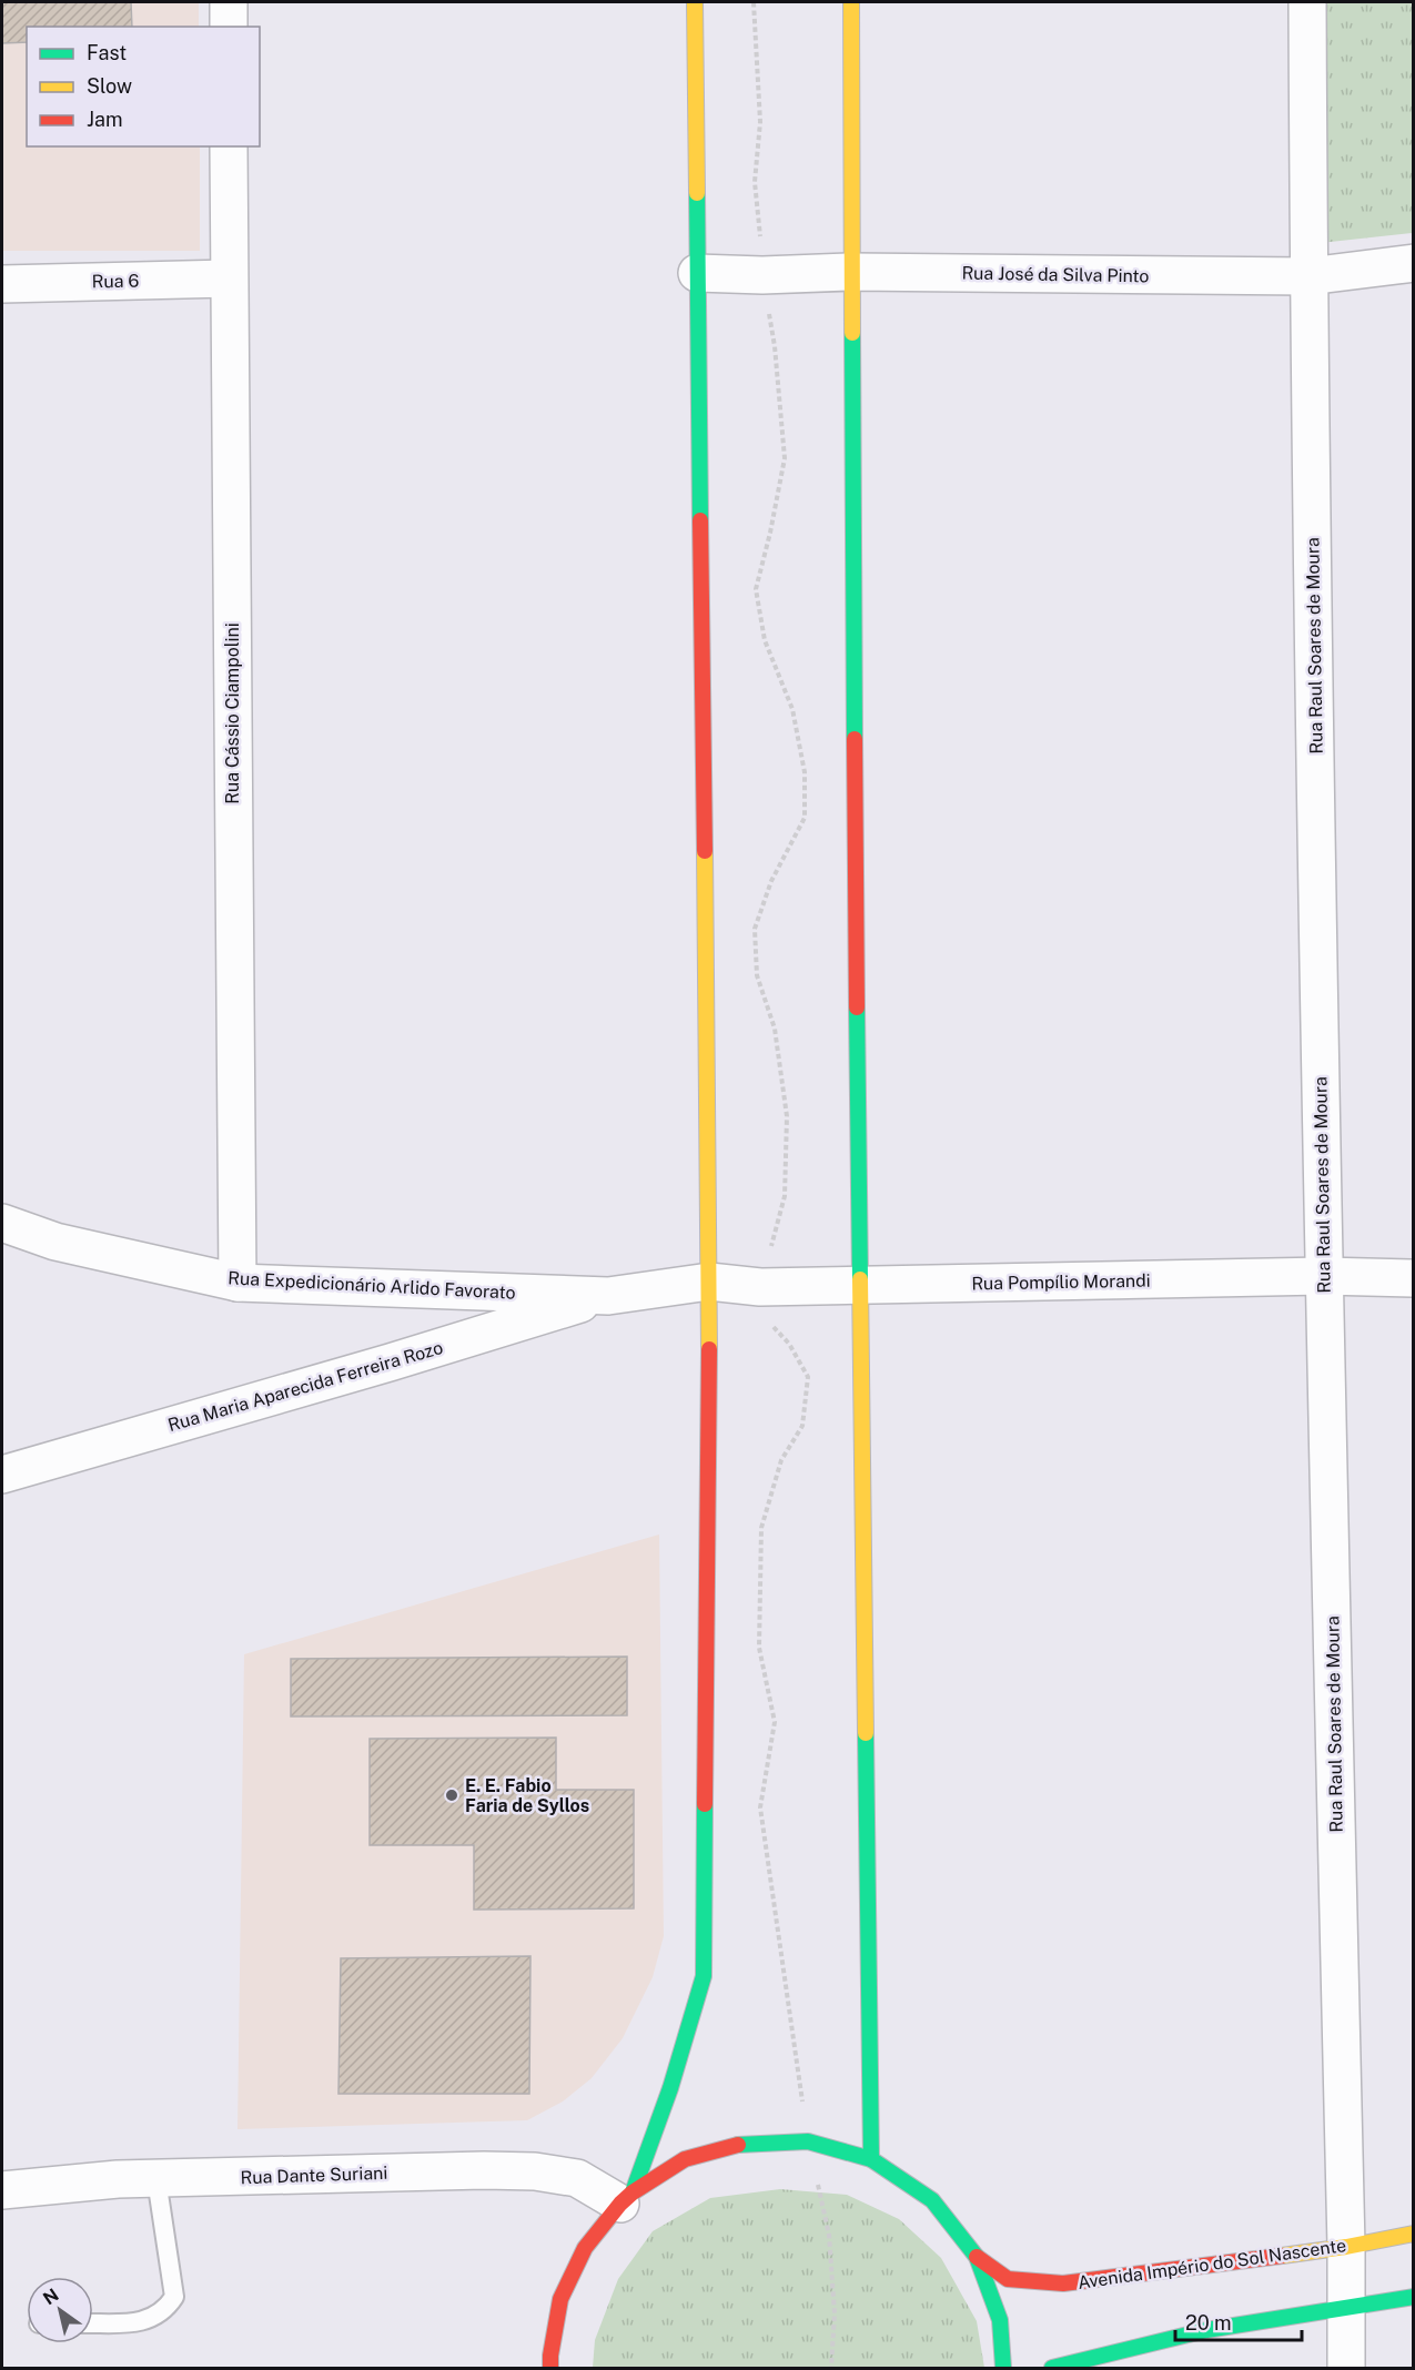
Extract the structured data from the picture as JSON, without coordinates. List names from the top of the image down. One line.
{"streets":{"street":["Rua José da Silva Pinto","Rua 6","Rua Raul Soares de Moura","Rua Cássio Ciampolini","Rua Pompílio Morandi","Rua Expedicionário Arlido Favorato","Rua Maria Aparecida Ferreira Rozo","Rua Dante Suriani","Avenida Império do Sol Nascente"]},"crossings":[["Rua José da Silva Pinto","Rua Raul Soares de Moura"],["Rua 6","Rua Cássio Ciampolini"],["Rua Raul Soares de Moura","Rua Pompílio Morandi"],["Rua Raul Soares de Moura","Avenida Império do Sol Nascente"],["Rua Cássio Ciampolini","Rua Expedicionário Arlido Favorato"],["Rua Pompílio Morandi","Rua Expedicionário Arlido Favorato"],["Rua Expedicionário Arlido Favorato","Rua Maria Aparecida Ferreira Rozo"]],"places":["E. E. Fabio Faria de Syllos"],"legend":["Fast","Slow","Jam"],"scale_bar":"20 m","north":"top left"}
